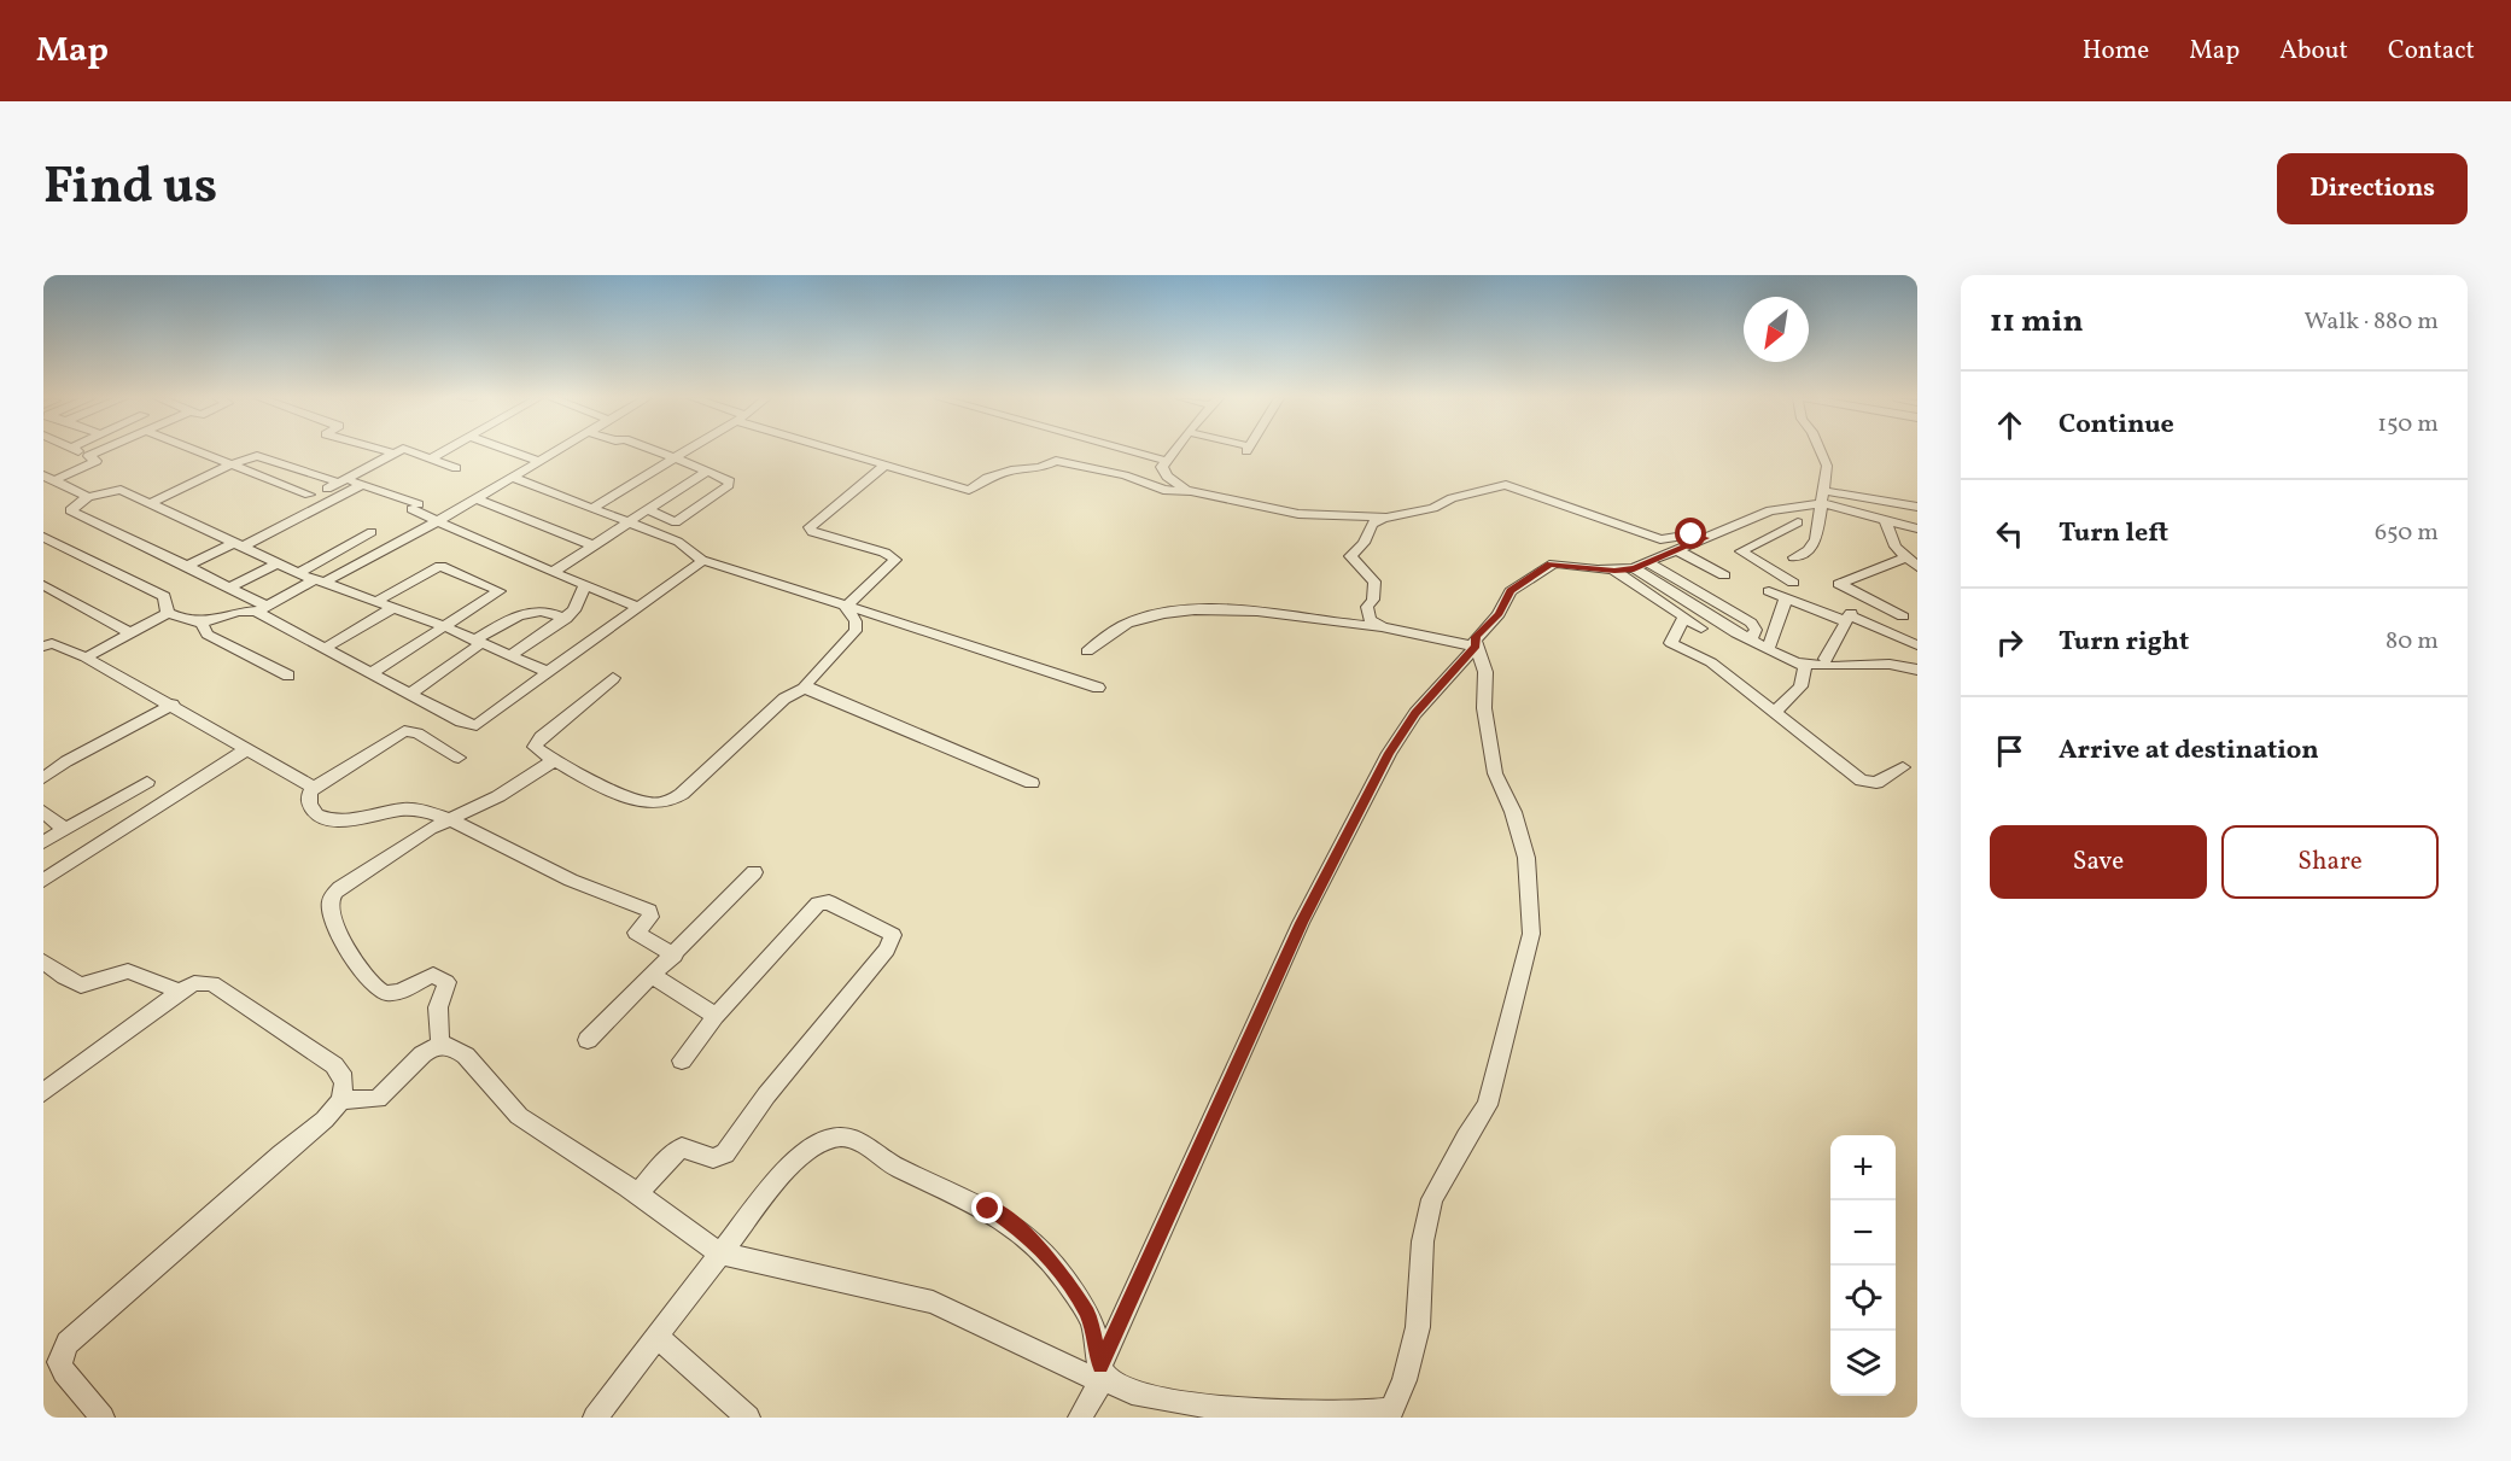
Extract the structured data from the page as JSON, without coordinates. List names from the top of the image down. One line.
{"north":"bottom left","page":{"header":"Map","nav":["Home","Map","About","Contact"],"title":"Find us","buttons":["Directions",["Save","Share"]],"heading":["11 min","Walk · 880 m"],"list":[["Continue","150 m"],["Turn left","650 m"],["Turn right","80 m"],"Arrive at destination"],"map_buttons":["+","−"]}}
